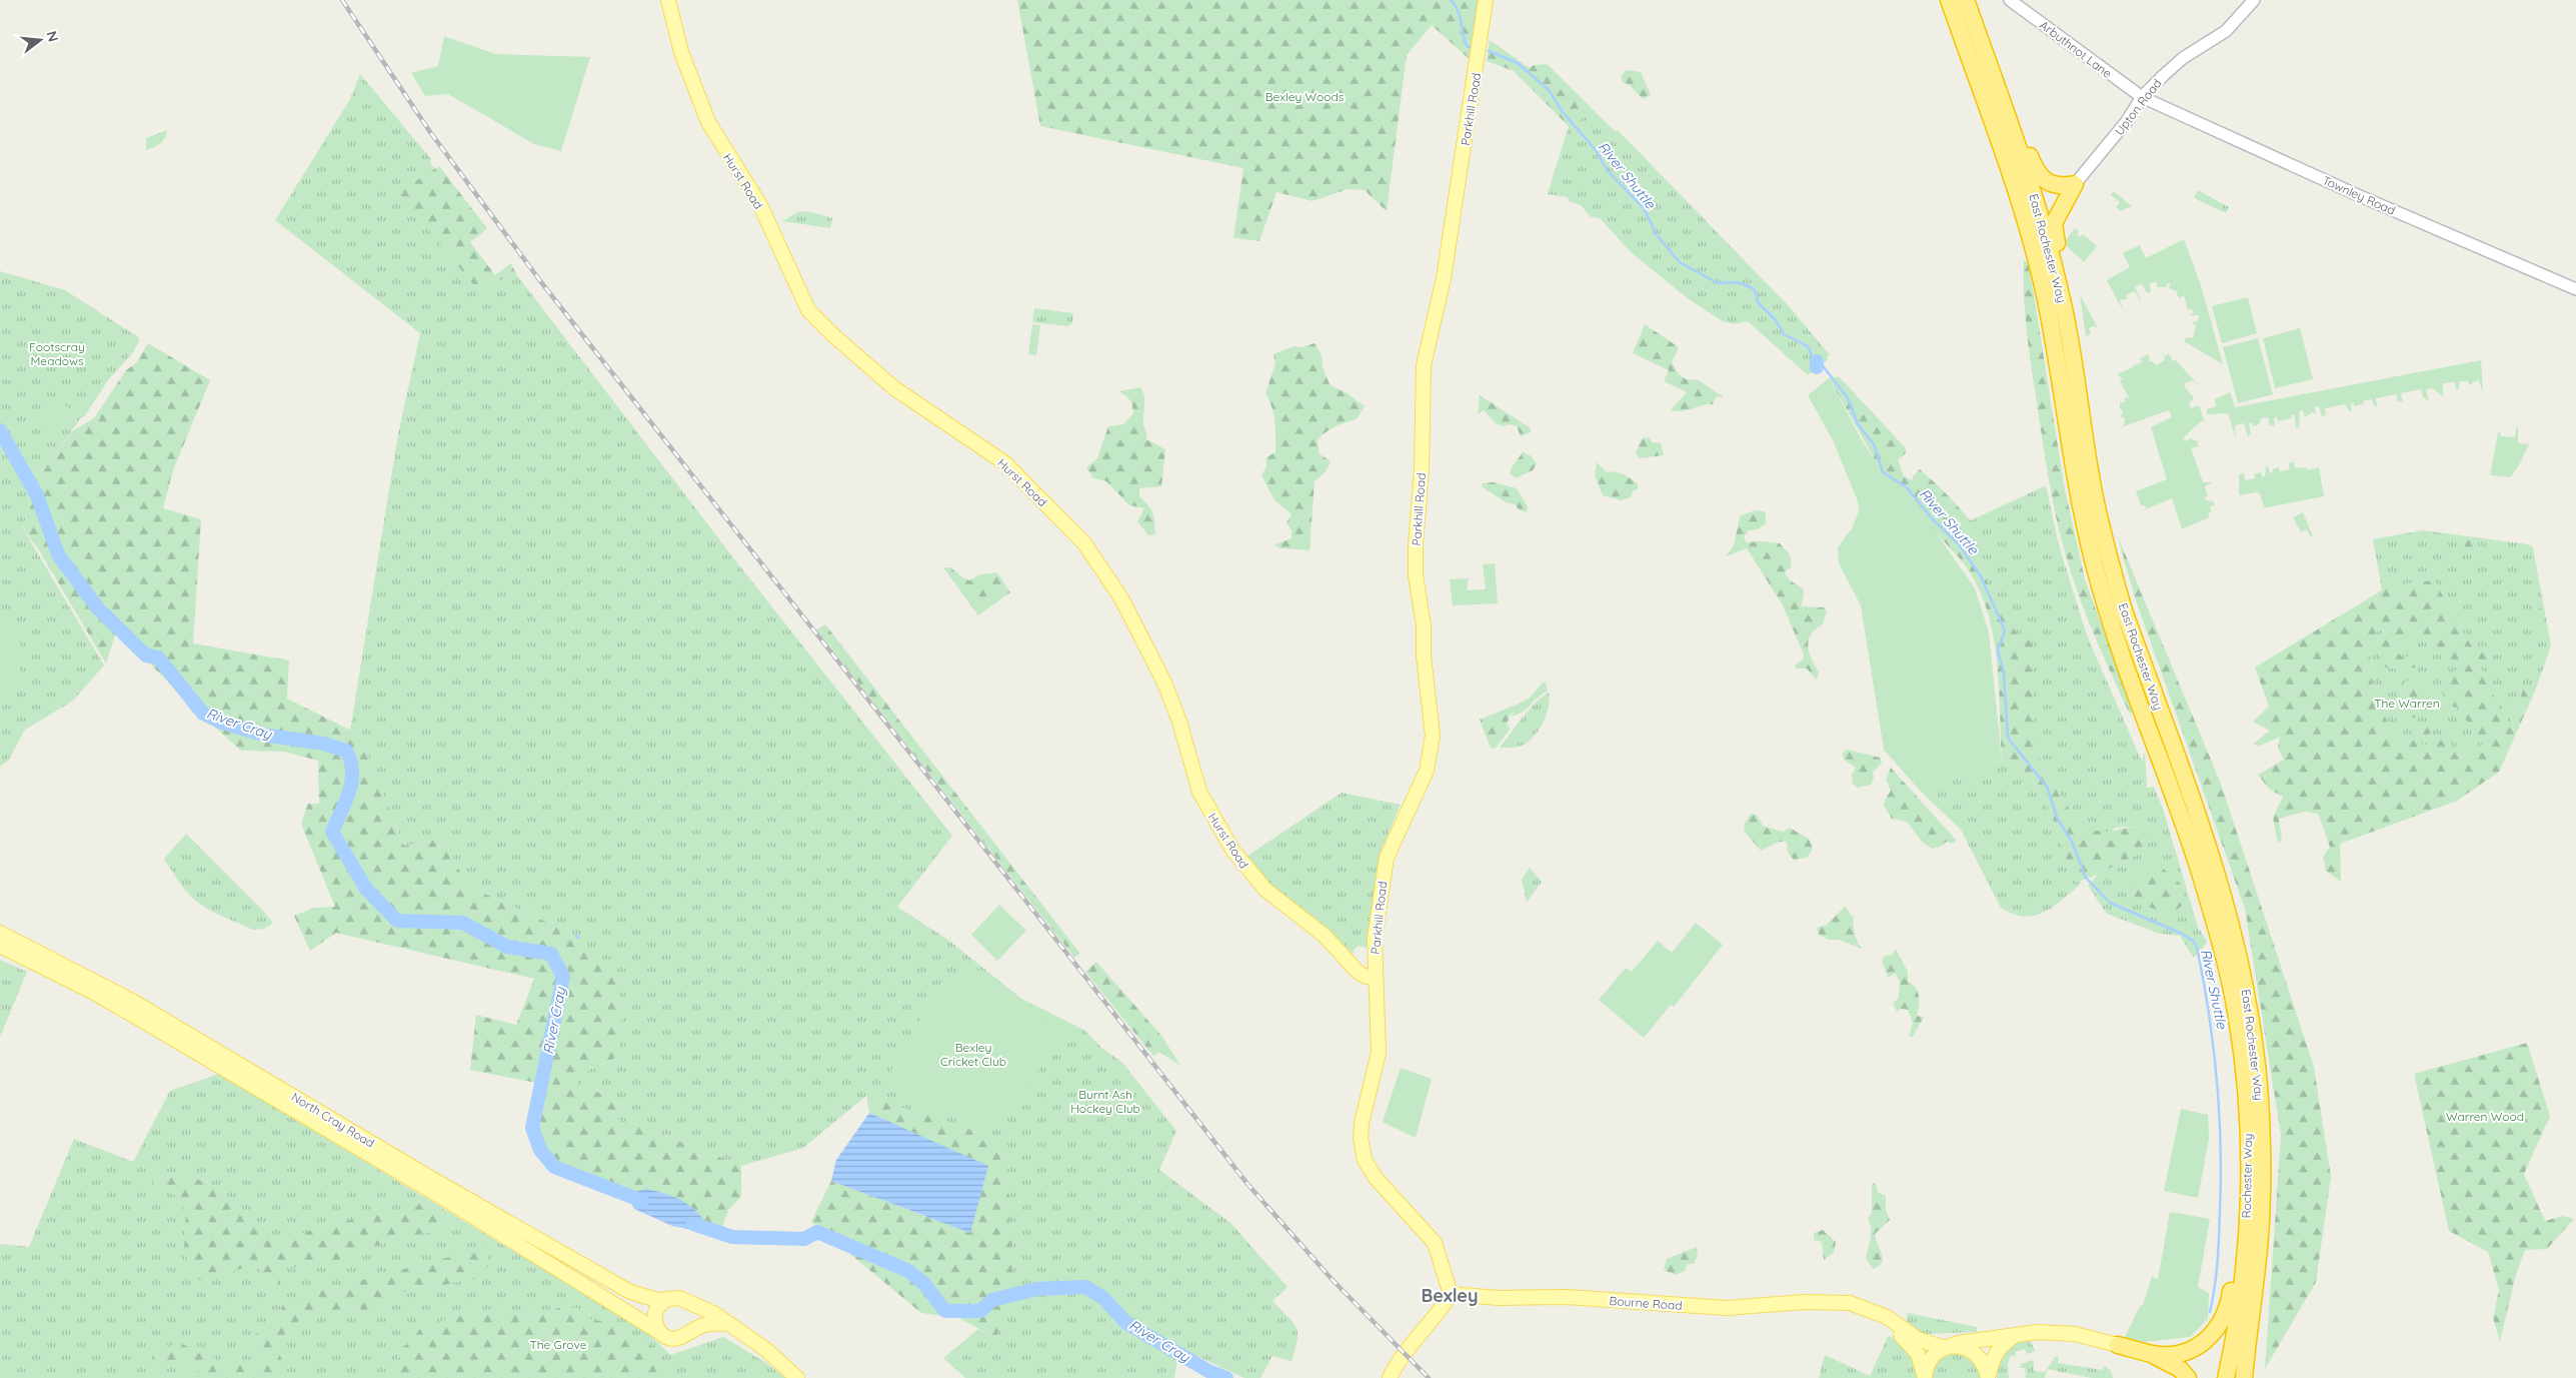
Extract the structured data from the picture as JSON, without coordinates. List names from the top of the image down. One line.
{"streets":{"highway":["East Rochester Way","Rochester Way"],"main road":["Parkhill Road","Hurst Road","North Cray Road","Bourne Road"],"street":["Arbuthnot Lane","Upton Road","Townley Road"]},"crossings":[["Arbuthnot Lane","Upton Road"],["Arbuthnot Lane","Townley Road"],["Upton Road","Townley Road"],["Parkhill Road","Hurst Road"],["Parkhill Road","Bourne Road"],["East Rochester Way","Rochester Way"]],"districts":["Bexley"],"water":["River Shuttle","River Cray"],"parks":["Bexley Woods","Footscray Meadows","The Warren","Bexley Cricket Club","Burnt Ash Hockey Club","Warren Wood","The Grove"],"north":"right"}
